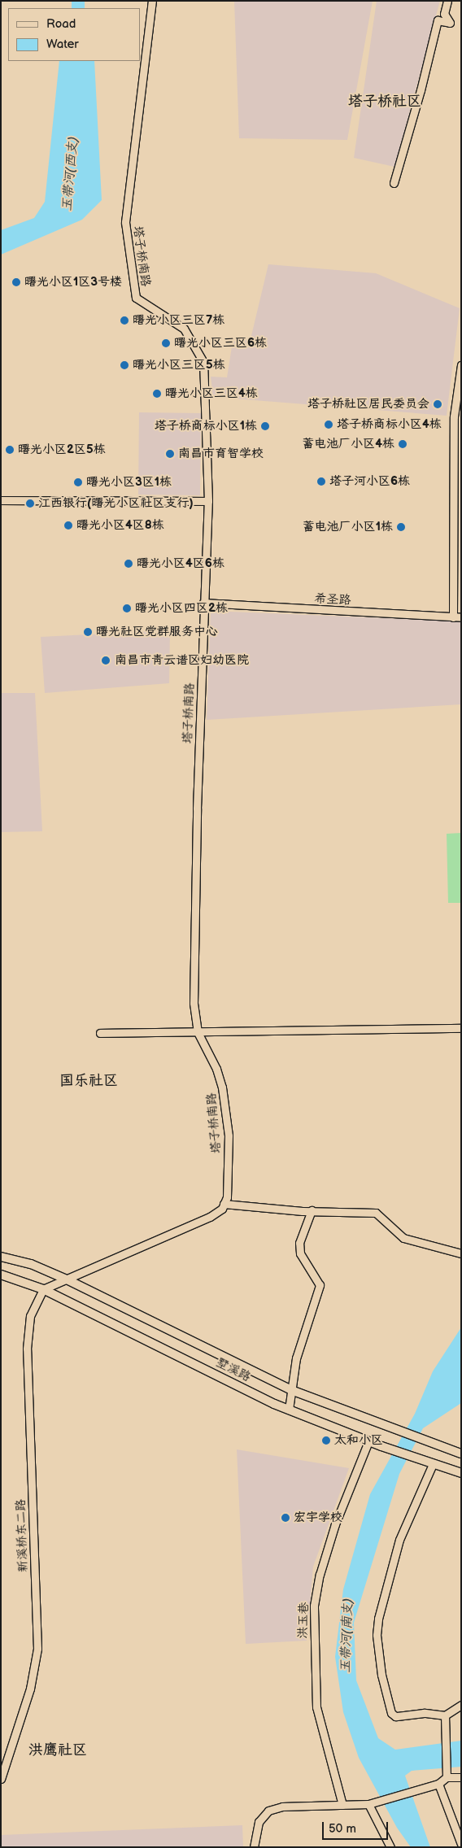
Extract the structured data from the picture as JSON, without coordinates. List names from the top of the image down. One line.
{"streets":{"street":["塔子桥南路","希圣路","墅溪路","新溪桥东二路","洪玉巷"]},"crossings":[["塔子桥南路","希圣路"],["墅溪路","新溪桥东二路"],["墅溪路","洪玉巷"]],"districts":["塔子桥社区","国乐社区","洪鹰社区"],"water":["玉带河(西支)","玉带河(南支)"],"places":["曙光小区1区3号楼","曙光小区三区7栋","曙光小区三区6栋","曙光小区三区5栋","曙光小区三区4栋","塔子桥社区居民委员会","塔子桥商标小区4栋","塔子桥商标小区1栋","蓄电池厂小区4栋","曙光小区2区5栋","南昌市育智学校","塔子河小区6栋","曙光小区3区1栋","江西银行(曙光小区社区支行)","曙光小区4区8栋","蓄电池厂小区1栋","曙光小区4区6栋","曙光小区四区2栋","曙光社区党群服务中心","南昌市青云谱区妇幼医院","太和小区","宏宇学校"],"legend":["Road","Water"],"scale_bar":"50 m"}
